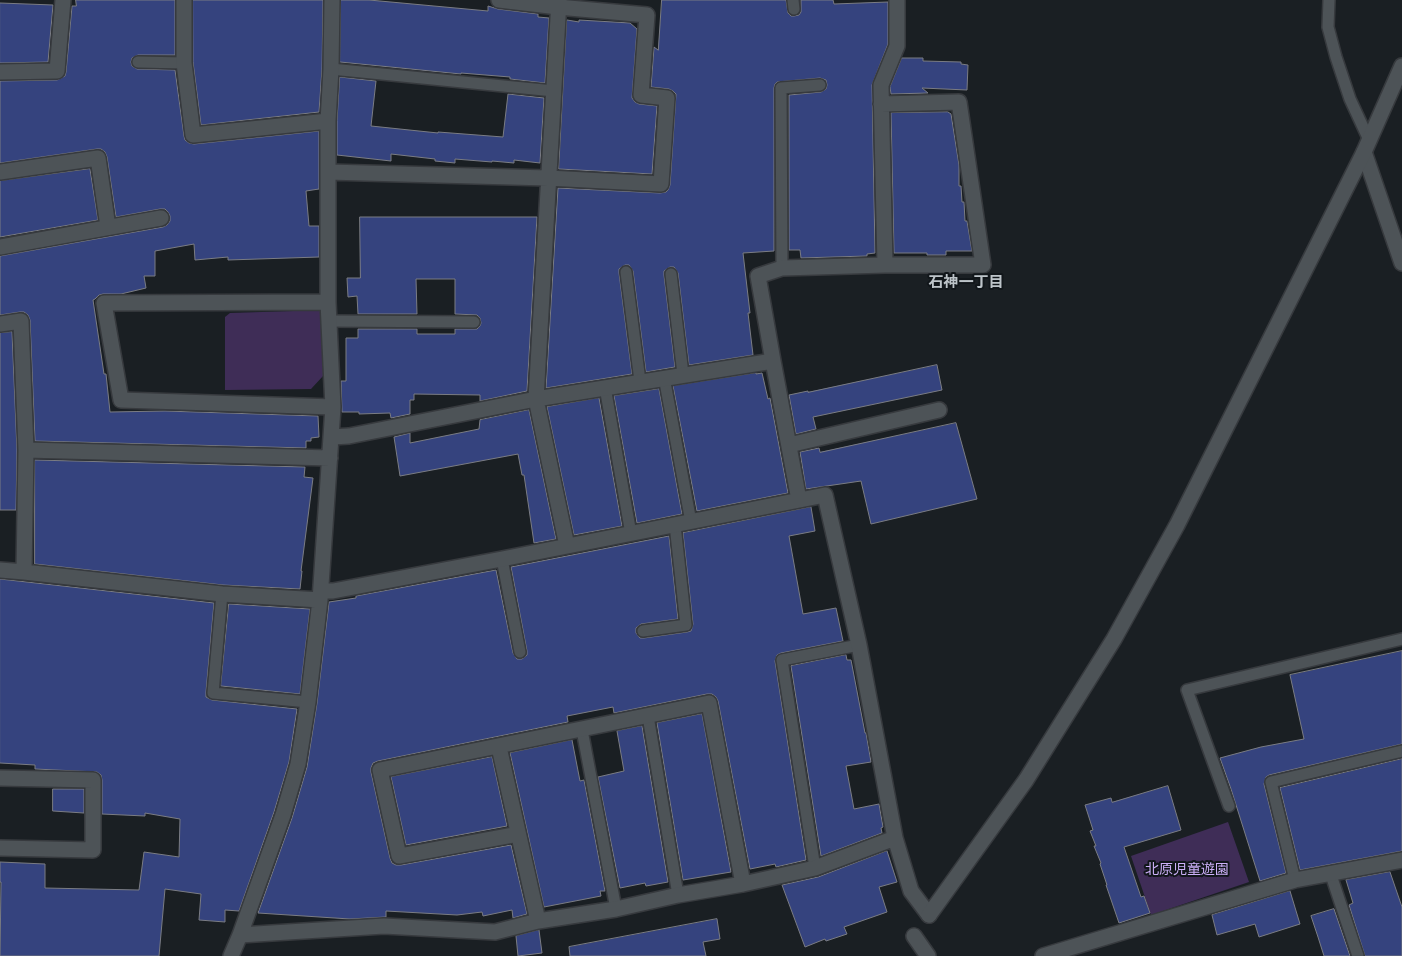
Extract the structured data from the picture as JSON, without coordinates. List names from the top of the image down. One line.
{"districts":["石神一丁目"],"parks":["北原児童遊園"]}
